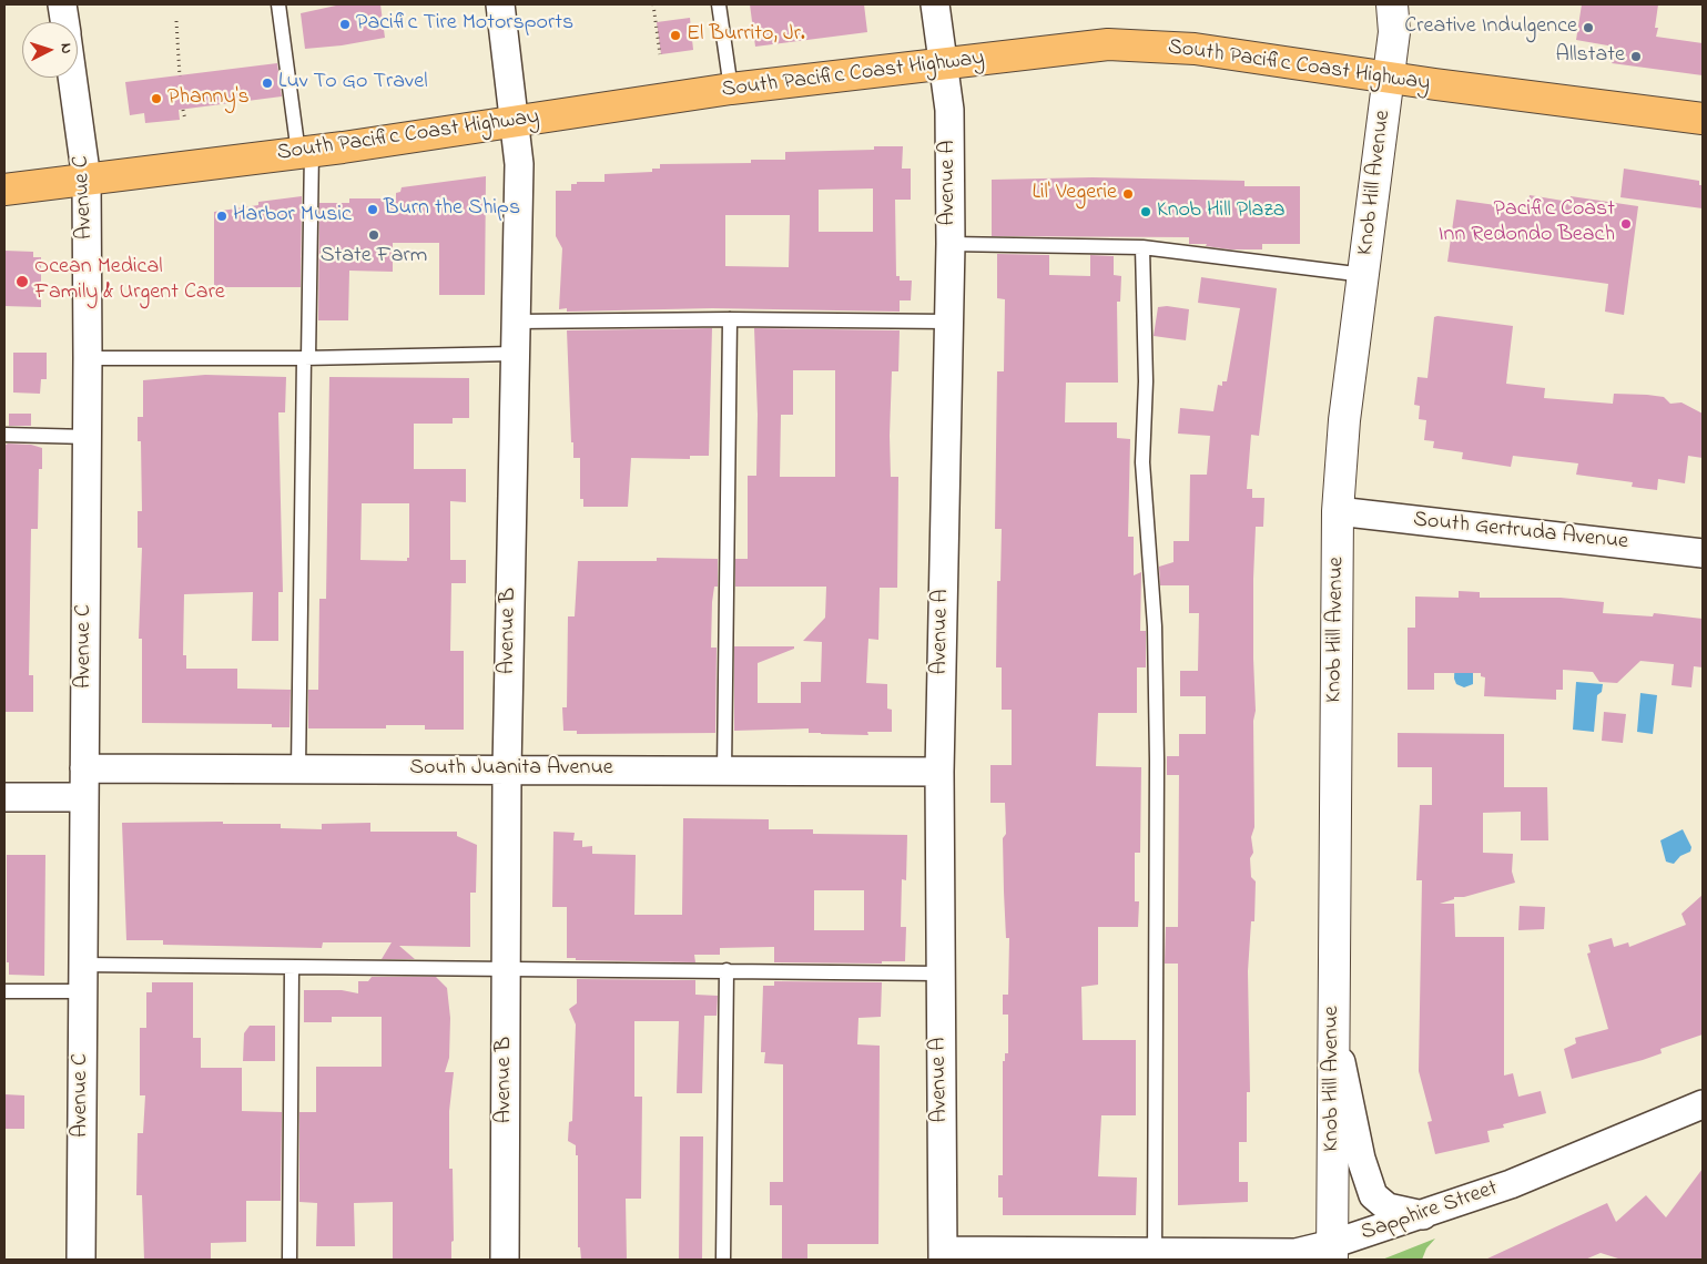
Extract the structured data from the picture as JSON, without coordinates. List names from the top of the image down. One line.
{"streets":{"highway":["South Pacific Coast Highway"],"street":["Avenue A","Knob Hill Avenue","Avenue C","South Gertruda Avenue","Avenue B","South Juanita Avenue","Sapphire Street"]},"crossings":[["South Pacific Coast Highway","Avenue A"],["South Pacific Coast Highway","Knob Hill Avenue"],["South Pacific Coast Highway","Avenue C"],["South Pacific Coast Highway","Avenue B"],["Avenue A","South Juanita Avenue"],["Avenue A","Sapphire Street"],["Knob Hill Avenue","South Gertruda Avenue"],["Knob Hill Avenue","Sapphire Street"],["Avenue C","South Juanita Avenue"],["Avenue B","South Juanita Avenue"]],"places":["Pacific Tire Motorsports","Creative Indulgence","El Burrito, Jr.","Allstate","Luv To Go Travel","Phanny's","Lil' Vegerie","Burn the Ships","Knob Hill Plaza","Harbor Music","Pacific Coast Inn Redondo Beach","State Farm","Ocean Medical Family & Urgent Care"],"north":"right"}
